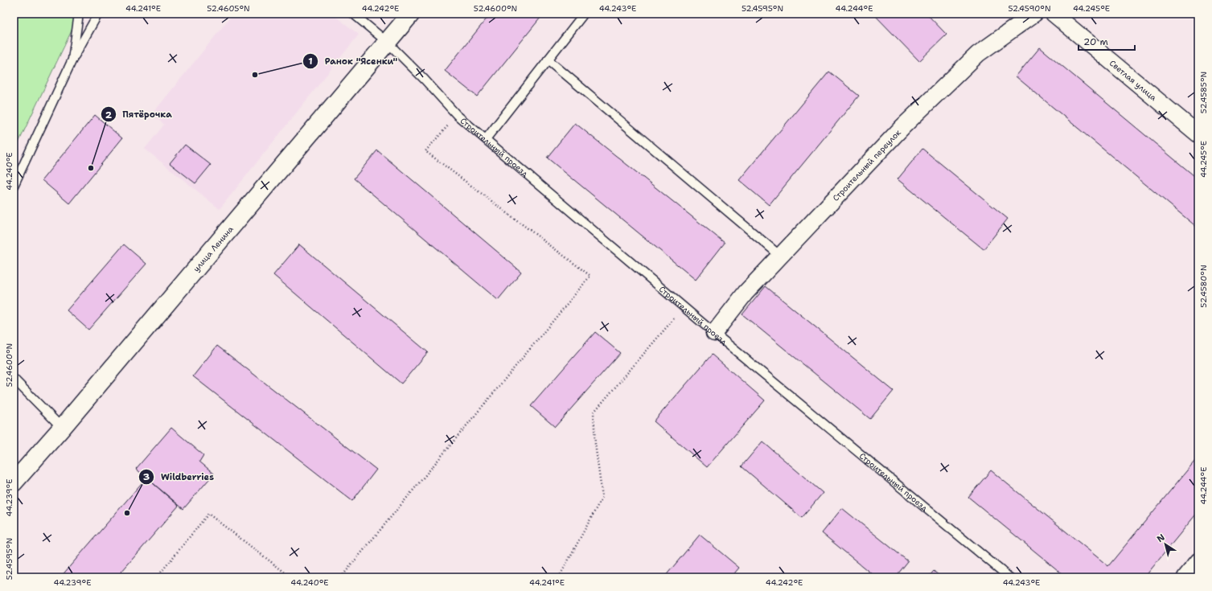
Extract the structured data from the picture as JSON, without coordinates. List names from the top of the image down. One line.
{"streets":{"main road":["улица Ленина"],"street":["Светлая улица","Строительный переулок"],"lane":["Строительный проезд"]},"crossings":[["Строительный проезд","Строительный переулок"],["Строительный проезд","улица Ленина"]],"places":["Ранок \"Ясенки\"","Пятёрочка","Wildberries"],"scale_bar":"20 m","north":"top left","coordinates":["44.241°E","52.4605°N","44.242°E","52.4600°N","44.243°E","52.4595°N","44.244°E","52.4590°N","44.245°E","52.4585°N","44.240°E","52.4580°N","44.239°E"]}
